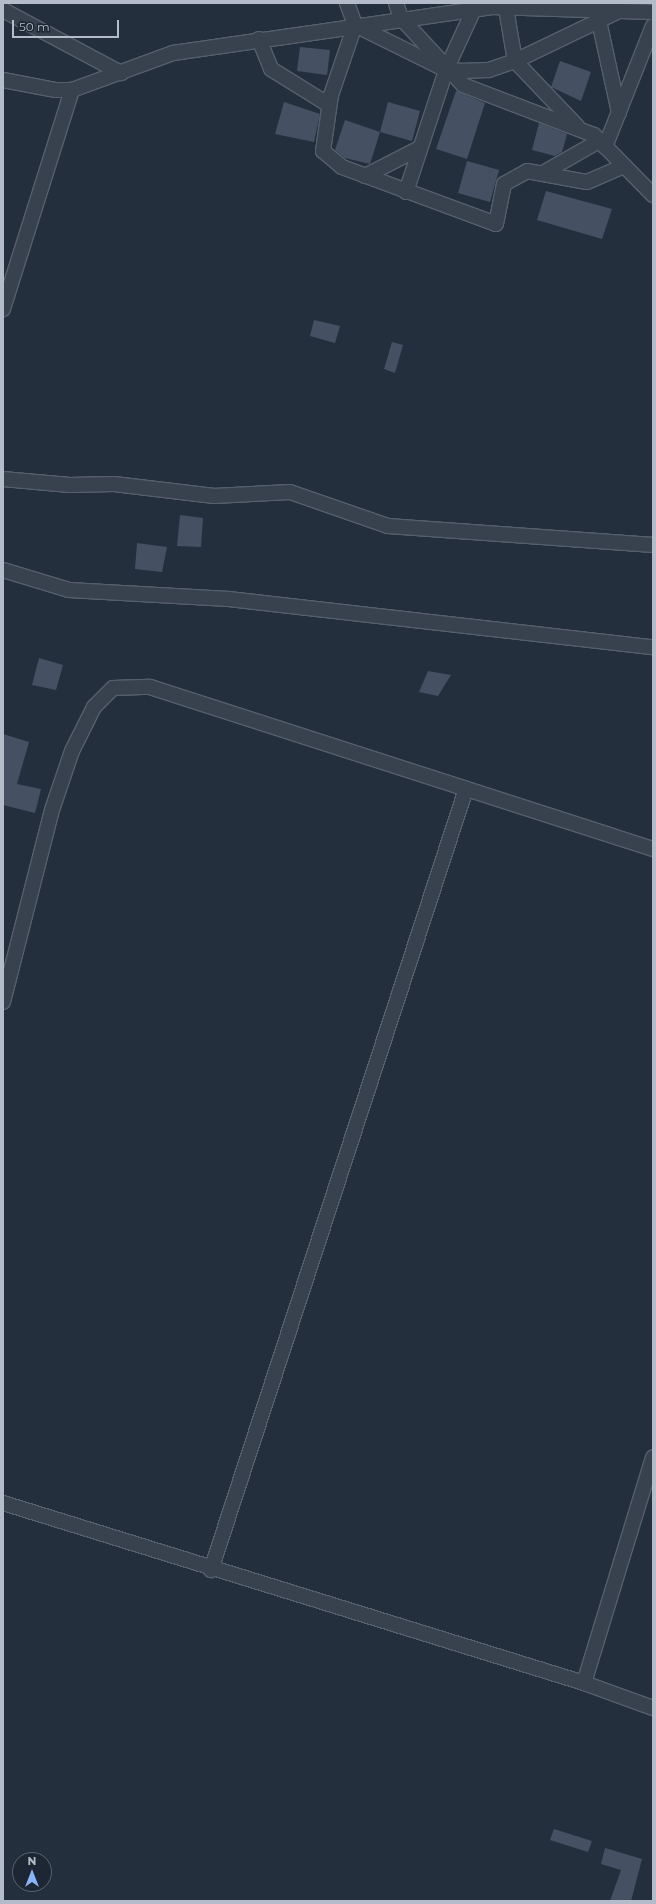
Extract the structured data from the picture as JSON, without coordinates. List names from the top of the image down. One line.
{"scale_bar":"50 m","north":"top"}
